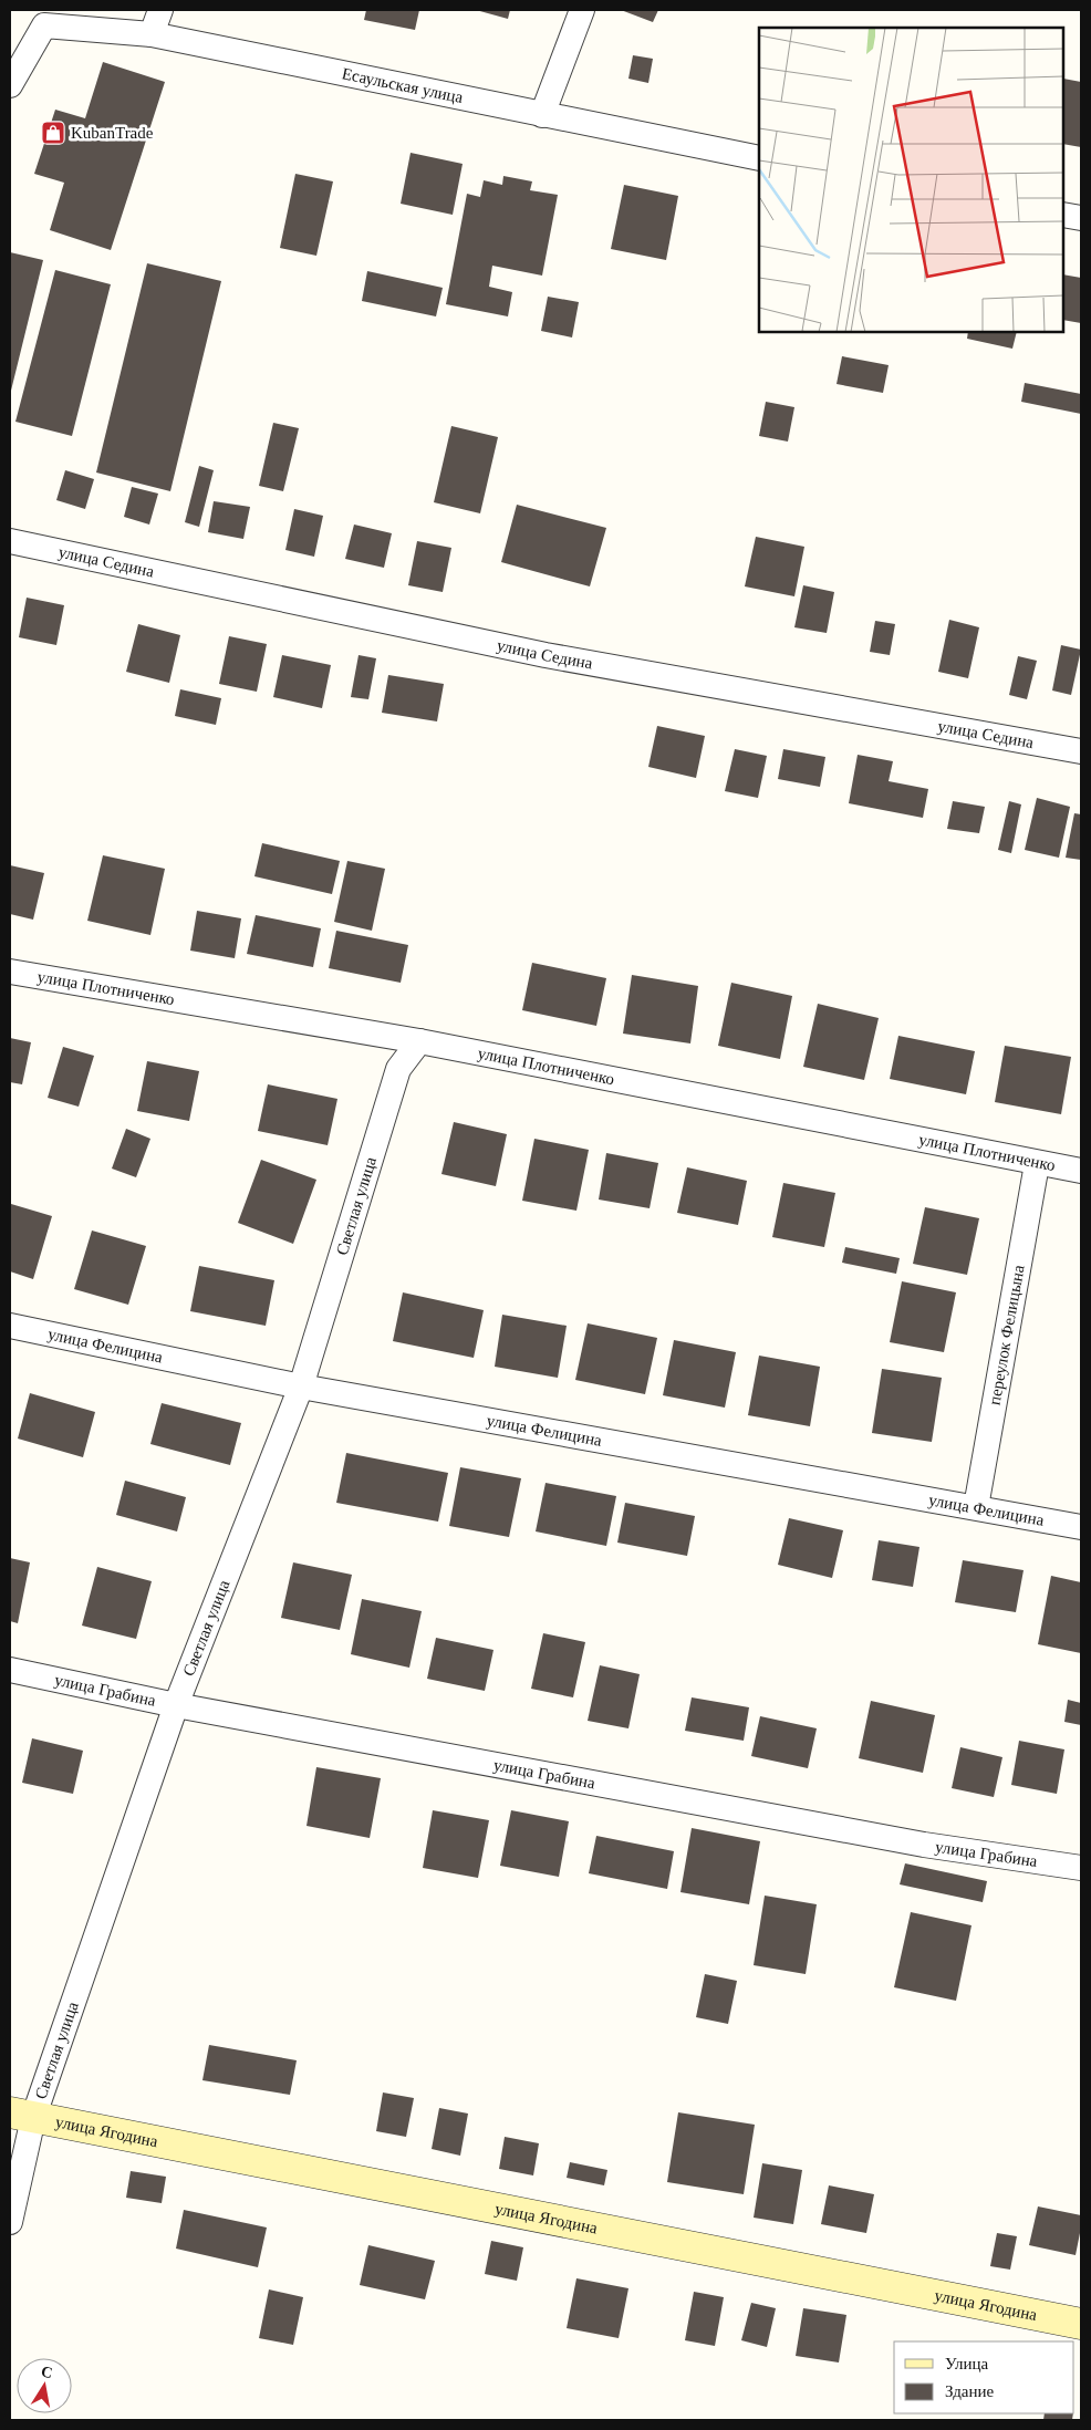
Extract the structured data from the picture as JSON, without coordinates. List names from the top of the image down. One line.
{"streets":{"street":["Есаульская улица","улица Седина","улица Плотниченко","Светлая улица","переулок Фелицына","улица Фелицина","улица Грабина","улица Ягодина"]},"crossings":[["улица Плотниченко","Светлая улица"],["улица Плотниченко","переулок Фелицына"],["Светлая улица","улица Фелицина"],["Светлая улица","улица Грабина"],["Светлая улица","улица Ягодина"],["переулок Фелицына","улица Фелицина"]],"places":{"shop":["KubanTrade"]},"legend":["Улица","Здание"],"north":"top"}
